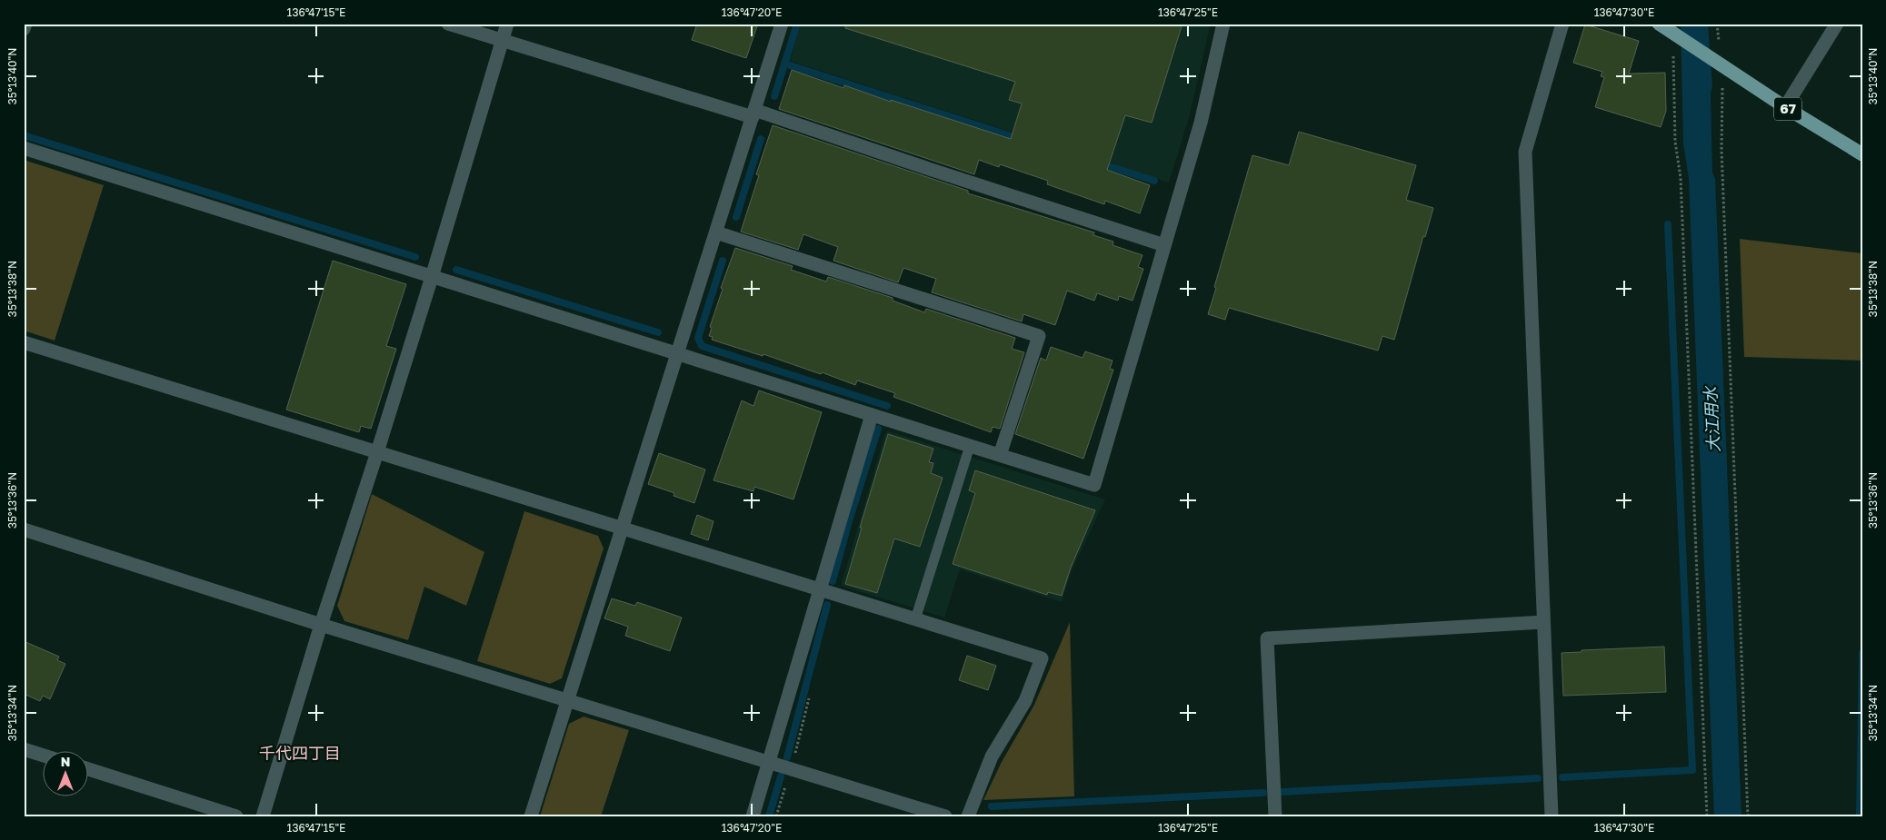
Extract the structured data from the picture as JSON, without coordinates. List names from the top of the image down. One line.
{"streets":{"main road":["67"]},"districts":["千代四丁目"],"water":["大江用水"],"north":"top","coordinates":["136°47'15\"E","136°47'20\"E","136°47'25\"E","136°47'30\"E","35°13'40\"N","35°13'38\"N","35°13'36\"N","35°13'34\"N"]}
